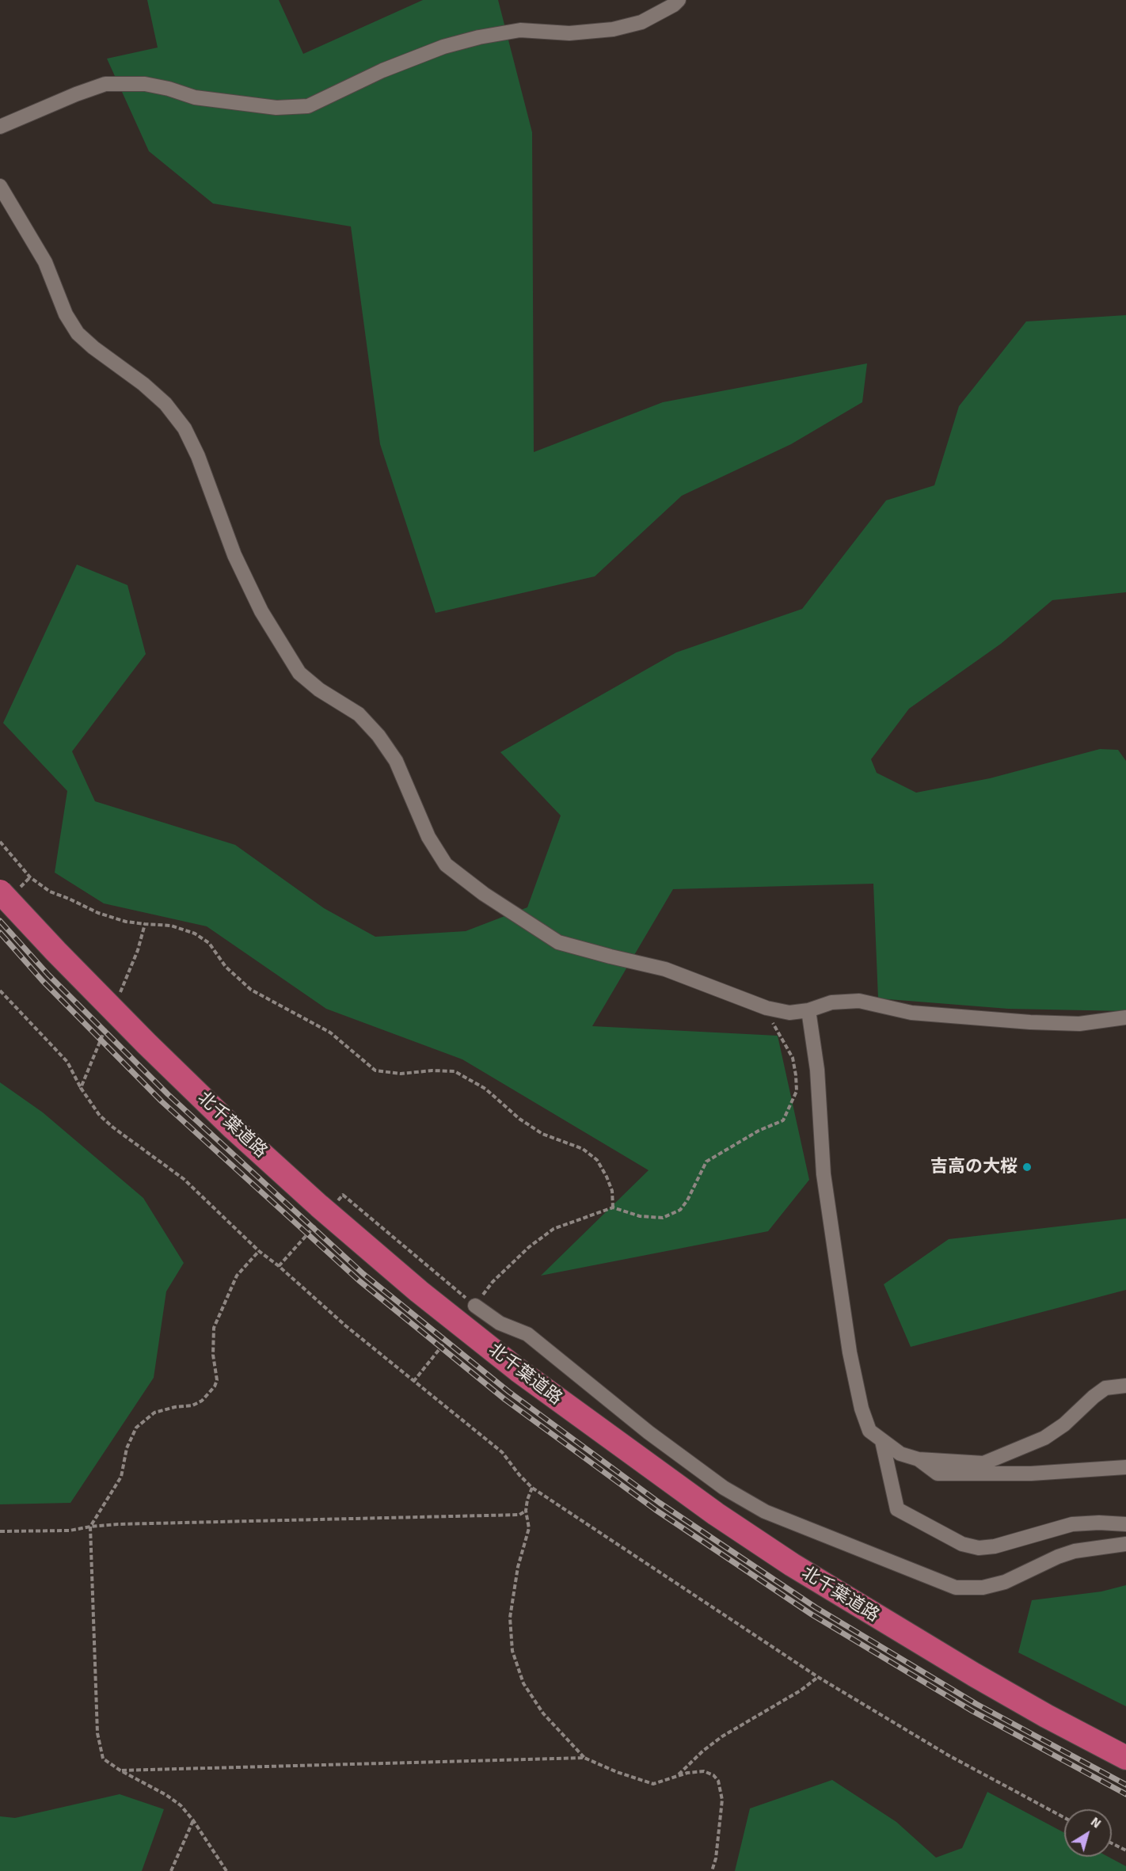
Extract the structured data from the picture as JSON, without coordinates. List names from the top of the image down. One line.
{"streets":{"highway":["北千葉道路"]},"places":["吉高の大桜"],"north":"top right"}
